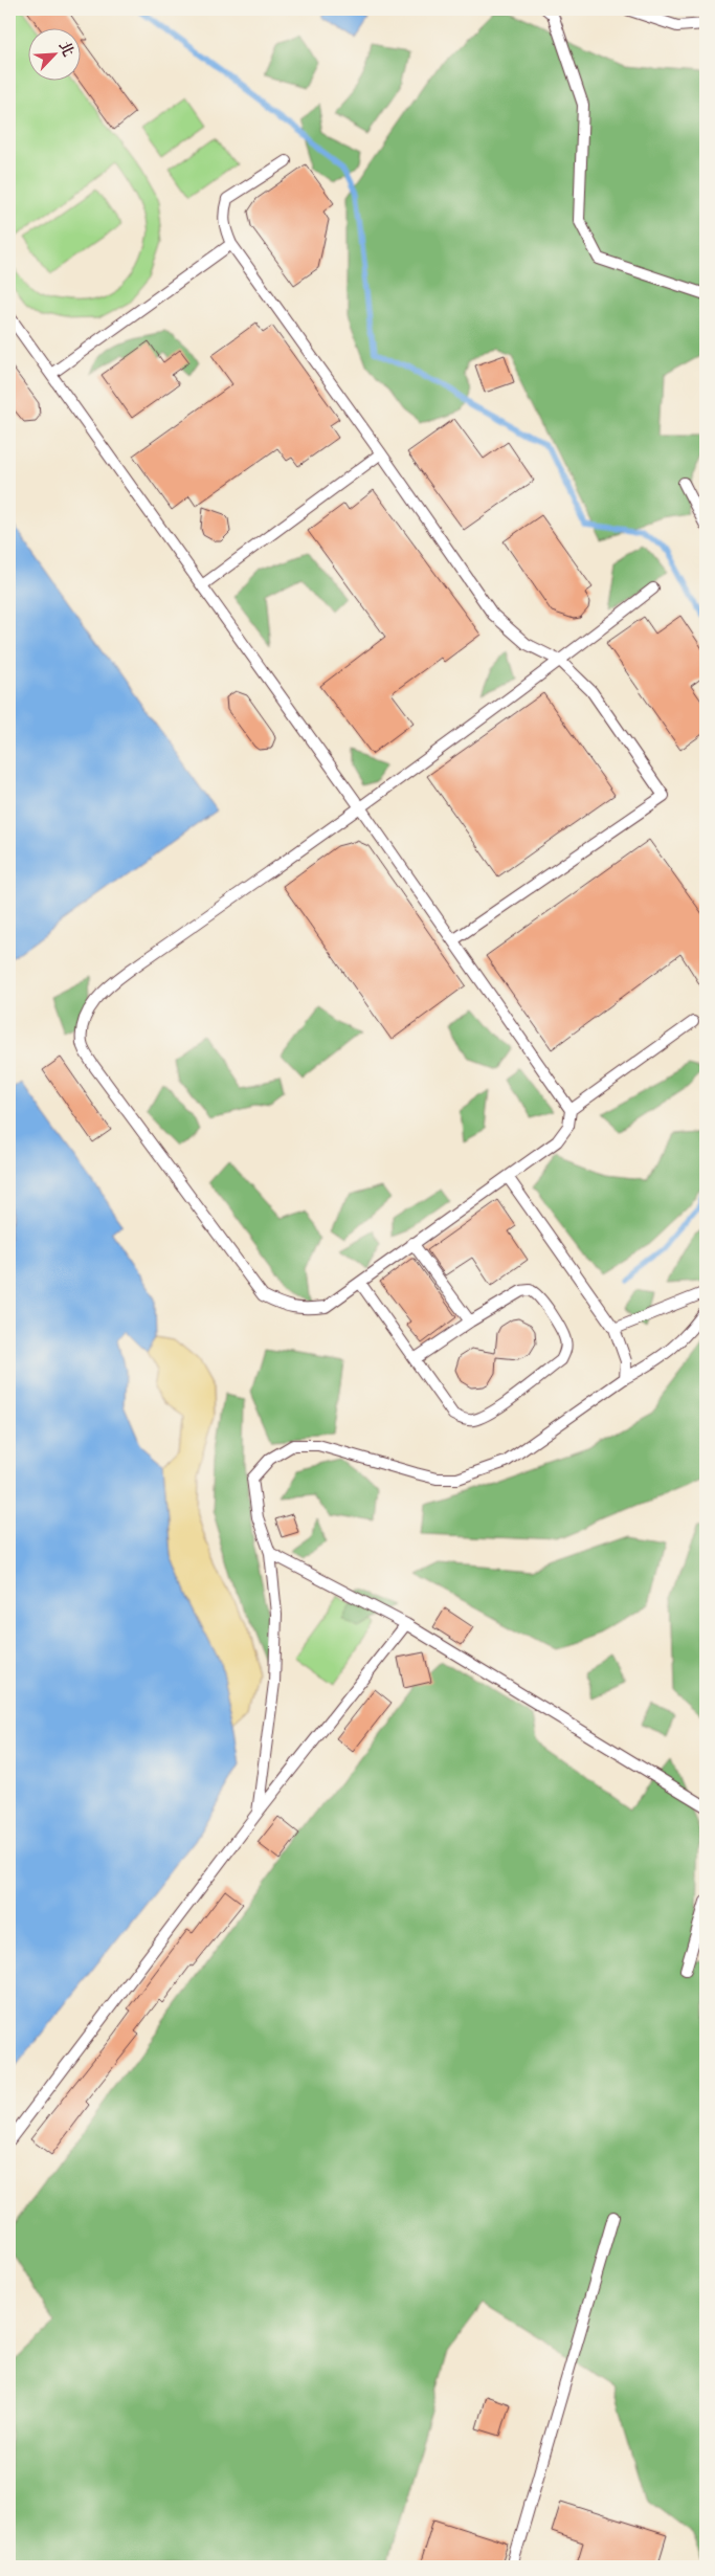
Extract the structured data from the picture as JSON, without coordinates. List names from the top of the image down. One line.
{"north":"top right"}
